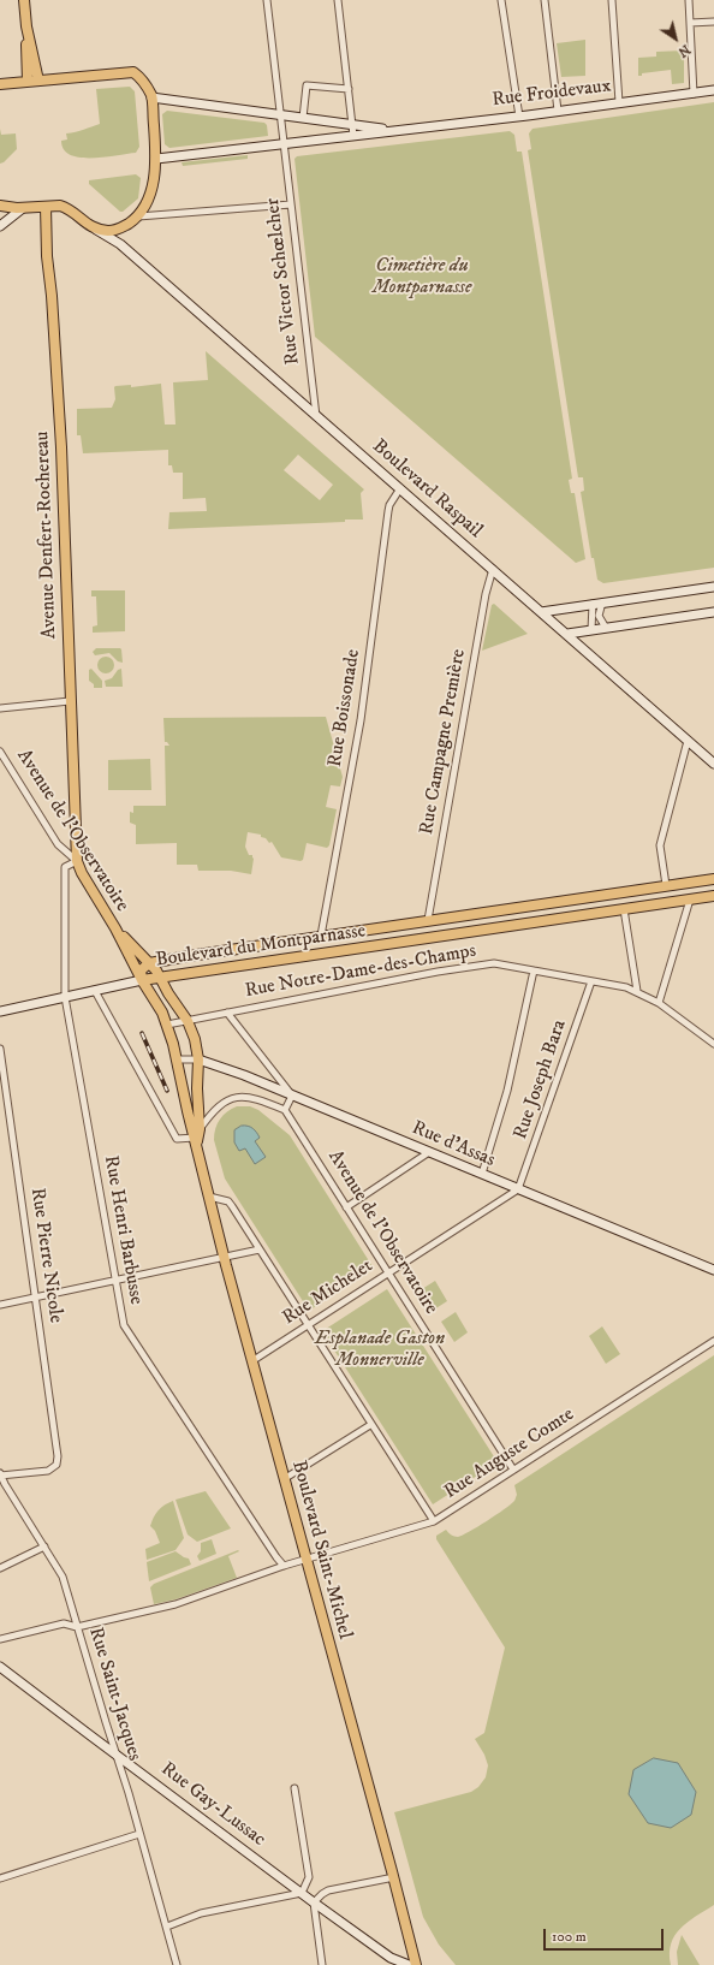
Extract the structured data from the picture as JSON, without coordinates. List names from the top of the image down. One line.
{"streets":{"main road":["Rue Froidevaux","Boulevard Raspail","Avenue Denfert-Rochereau","Avenue de l'Observatoire","Boulevard du Montparnasse","Rue d'Assas","Boulevard Saint-Michel","Rue Gay-Lussac"],"street":["Rue Victor Schœlcher","Rue Boissonade","Rue Campagne Première","Rue Notre-Dame-des-Champs","Rue Joseph Bara","Rue Henri Barbusse","Rue Pierre Nicole","Rue Michelet","Rue Auguste Comte","Rue Saint-Jacques"]},"crossings":[["Rue Froidevaux","Rue Victor Schœlcher"],["Rue Victor Schœlcher","Boulevard Raspail"],["Boulevard Raspail","Rue Boissonade"],["Boulevard Raspail","Rue Campagne Première"],["Avenue Denfert-Rochereau","Avenue de l'Observatoire"],["Avenue Denfert-Rochereau","Rue Henri Barbusse"],["Rue Boissonade","Boulevard du Montparnasse"],["Rue Campagne Première","Boulevard du Montparnasse"],["Avenue de l'Observatoire","Boulevard du Montparnasse"],["Avenue de l'Observatoire","Rue Notre-Dame-des-Champs"],["Avenue de l'Observatoire","Rue d'Assas"],["Avenue de l'Observatoire","Rue Henri Barbusse"],["Avenue de l'Observatoire","Rue Michelet"],["Avenue de l'Observatoire","Rue Auguste Comte"],["Avenue de l'Observatoire","Boulevard Saint-Michel"],["Rue Notre-Dame-des-Champs","Rue Joseph Bara"],["Rue Joseph Bara","Rue d'Assas"],["Rue Joseph Bara","Rue Michelet"],["Rue d'Assas","Rue Michelet"],["Rue Henri Barbusse","Rue Auguste Comte"],["Rue Pierre Nicole","Rue Saint-Jacques"],["Rue Michelet","Boulevard Saint-Michel"],["Rue Auguste Comte","Boulevard Saint-Michel"],["Rue Auguste Comte","Rue Saint-Jacques"],["Rue Saint-Jacques","Rue Gay-Lussac"]],"parks":["Cimetière du Montparnasse","Esplanade Gaston Monnerville"],"scale_bar":"100 m","north":"bottom right"}
